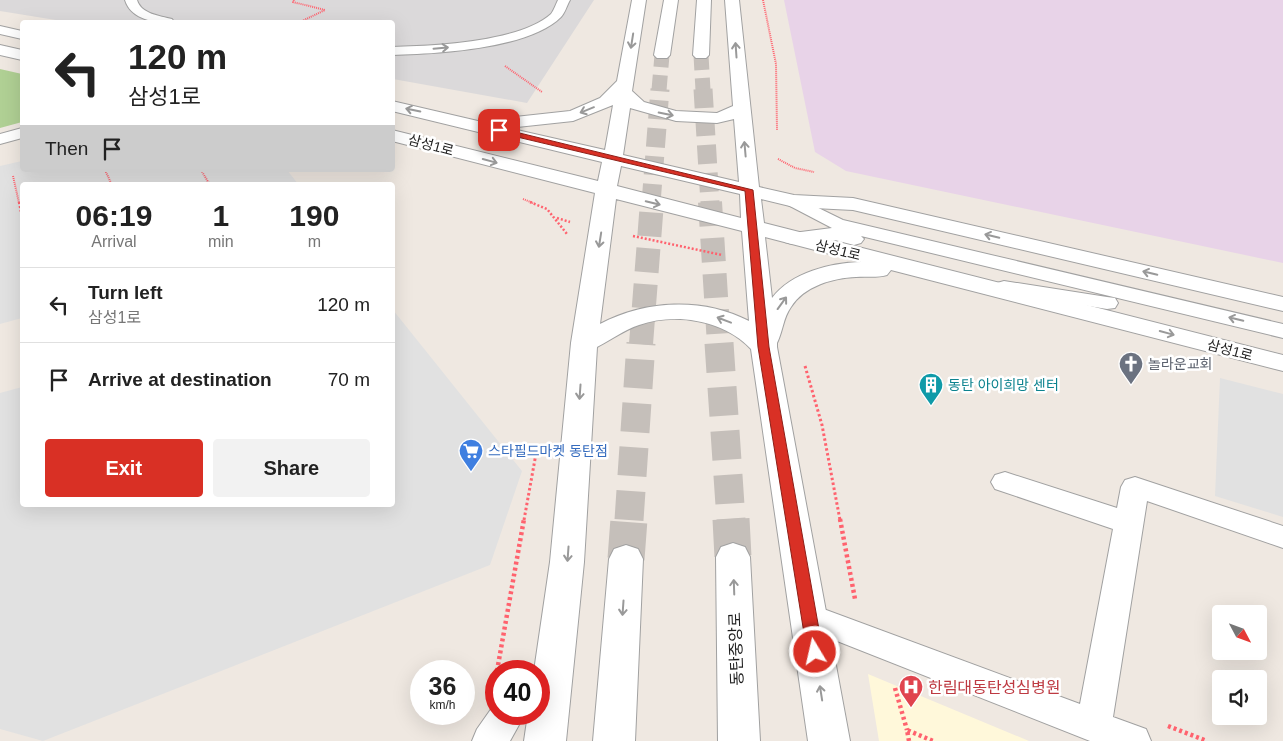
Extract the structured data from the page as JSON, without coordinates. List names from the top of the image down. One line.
{"streets":{"street":["삼성1로","동탄중앙로"]},"places":{"church":["놀라운교회"],"building":["동탄 아이희망 센터"],"supermarket":["스타필드마켓 동탄점"],"hospital":["한림대동탄성심병원"]},"north":"bottom right","page":{"turn":["120 m","삼성1로"],"then":"Then","eta":["06:19","Arrival","1","min","190","m"],"list":[{"name":"Turn left","note":"삼성1로","value":"120 m"},{"name":"Arrive at destination","value":"70 m"}],"buttons":["Exit","Share"],"speed":"36 km/h","limit":"40"}}
